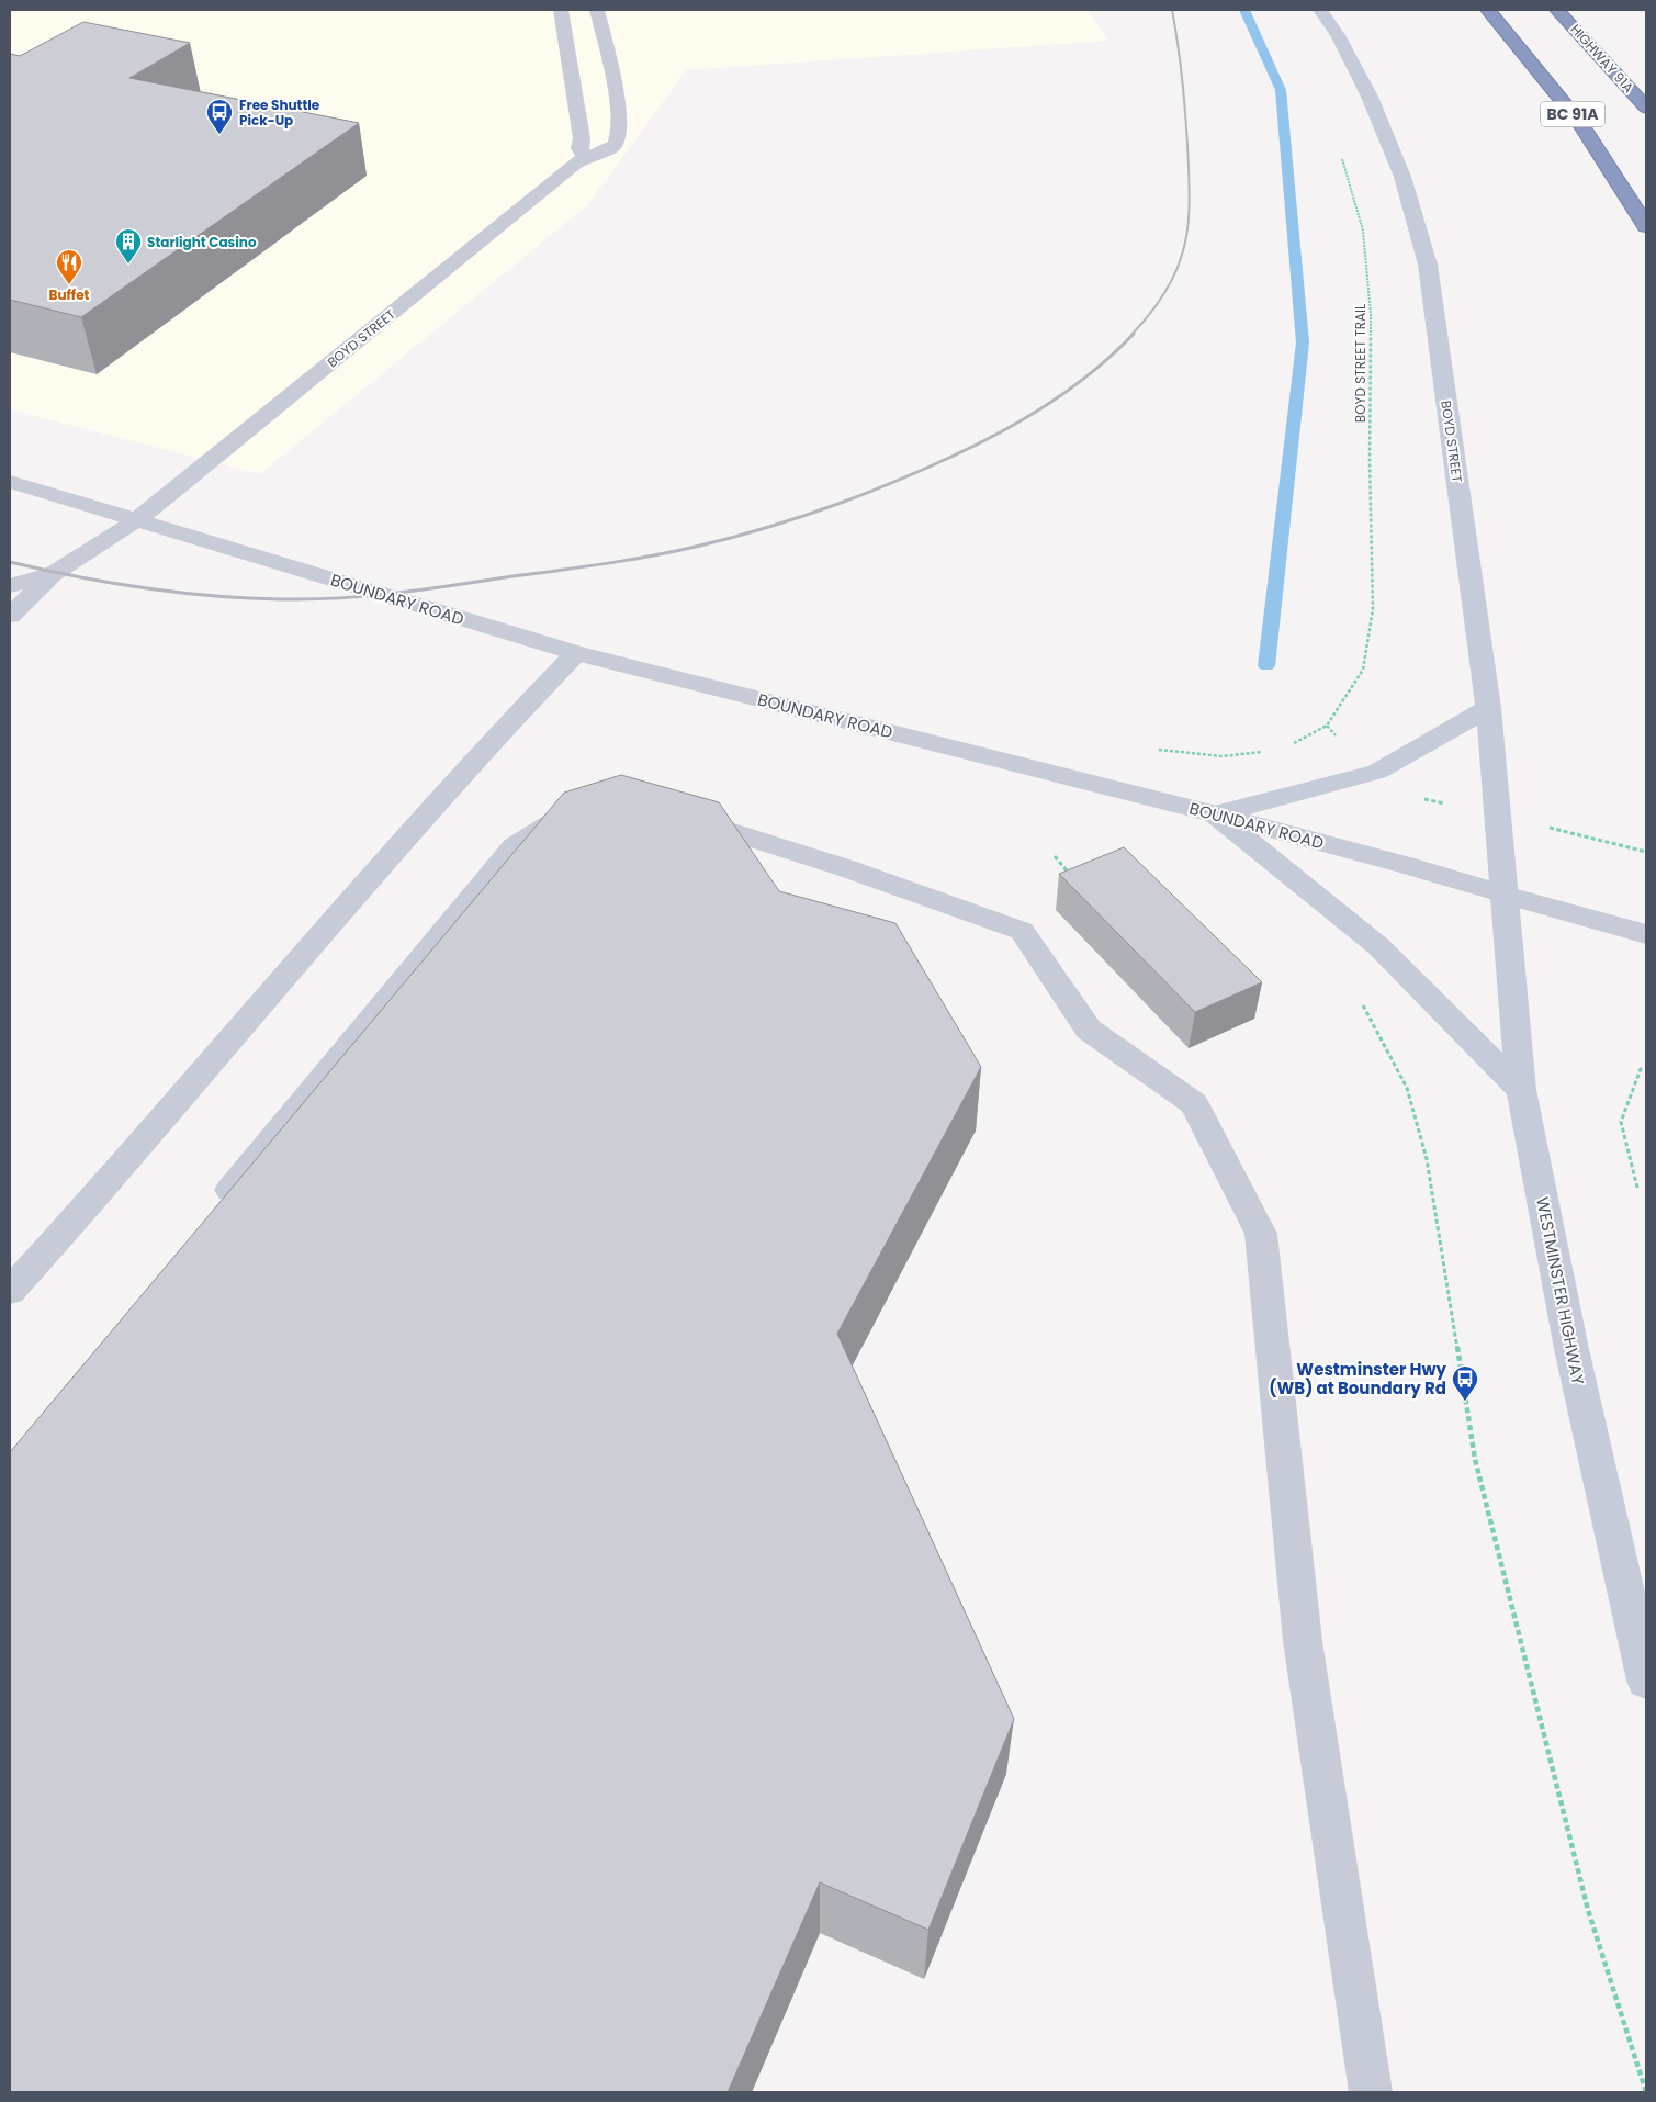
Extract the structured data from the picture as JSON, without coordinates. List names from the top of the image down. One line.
{"streets":{"highway":["HIGHWAY 91A","BC 91A"],"main road":["BOYD STREET","WESTMINSTER HIGHWAY"],"street":["BOUNDARY ROAD"],"path":["BOYD STREET TRAIL"]},"crossings":[["BOYD STREET","BOUNDARY ROAD"],["BOYD STREET","WESTMINSTER HIGHWAY"],["BOUNDARY ROAD","WESTMINSTER HIGHWAY"]],"places":{"bus stop":["Free Shuttle Pick-Up","Westminster Hwy (WB) at Boundary Rd"],"building":["Starlight Casino"],"restaurant":["Buffet"]}}
